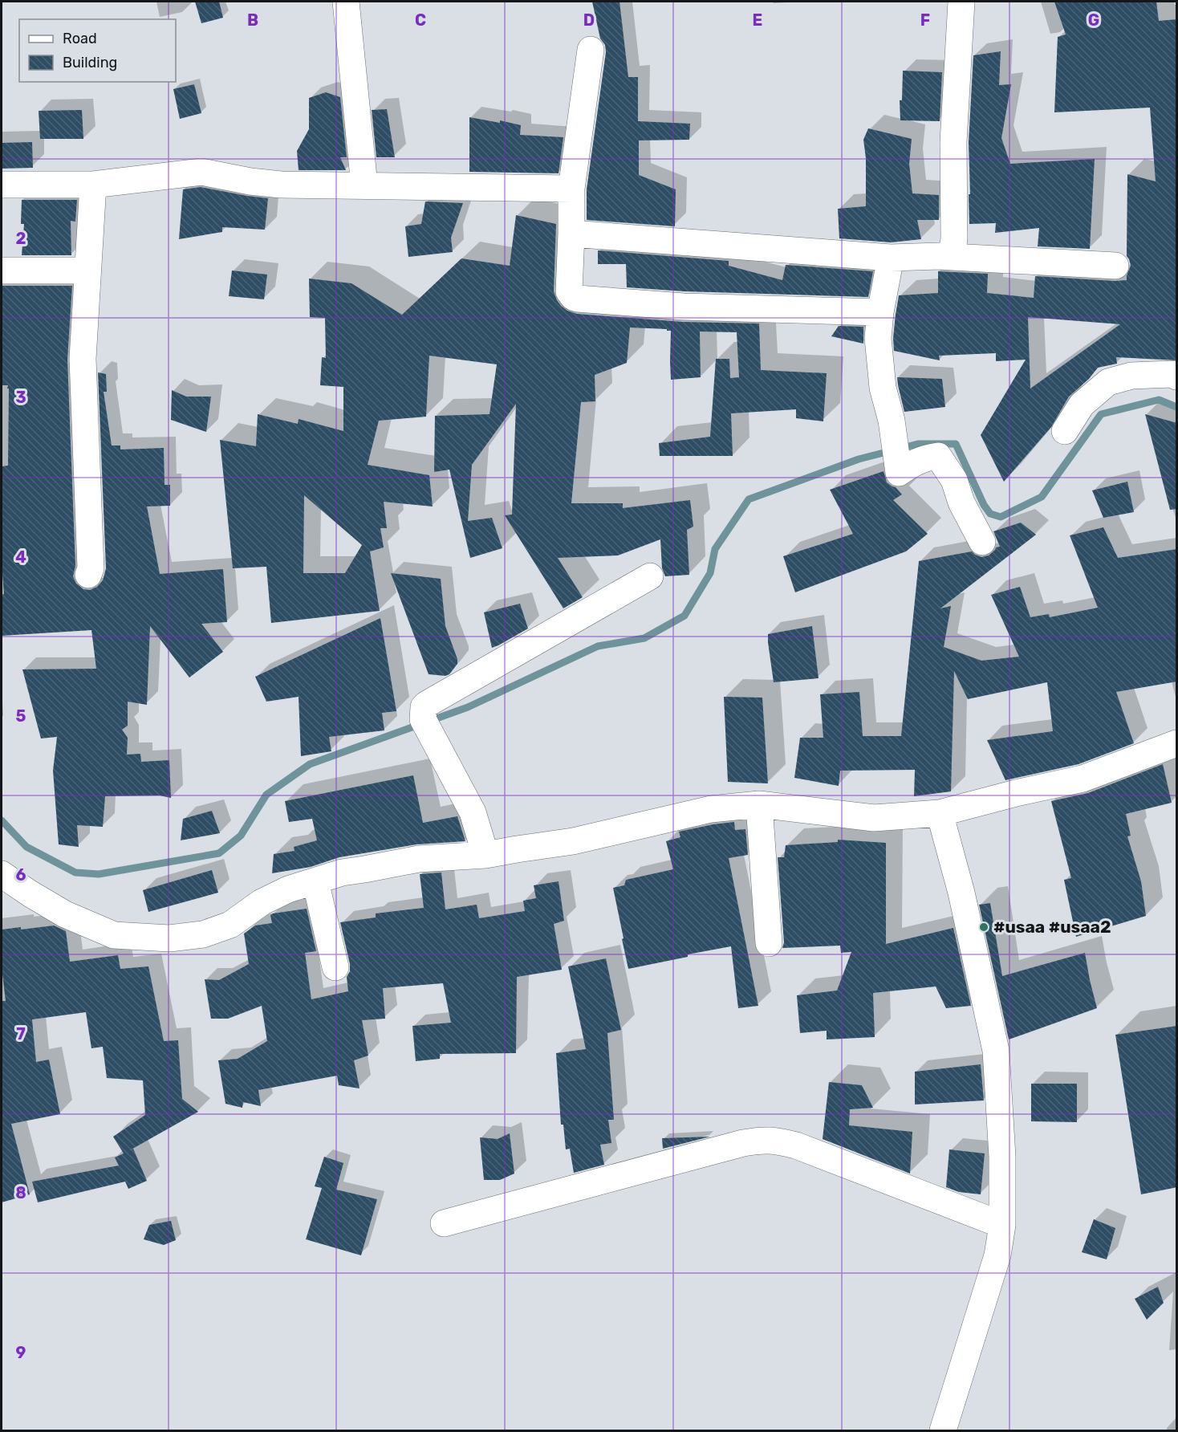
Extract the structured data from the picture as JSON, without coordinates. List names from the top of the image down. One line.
{"places":["#usaa #usaa2"],"legend":["Road","Building"],"grid":{"columns":["B","C","D","E","F","G"],"rows":["2","3","4","5","6","7","8","9"]}}
